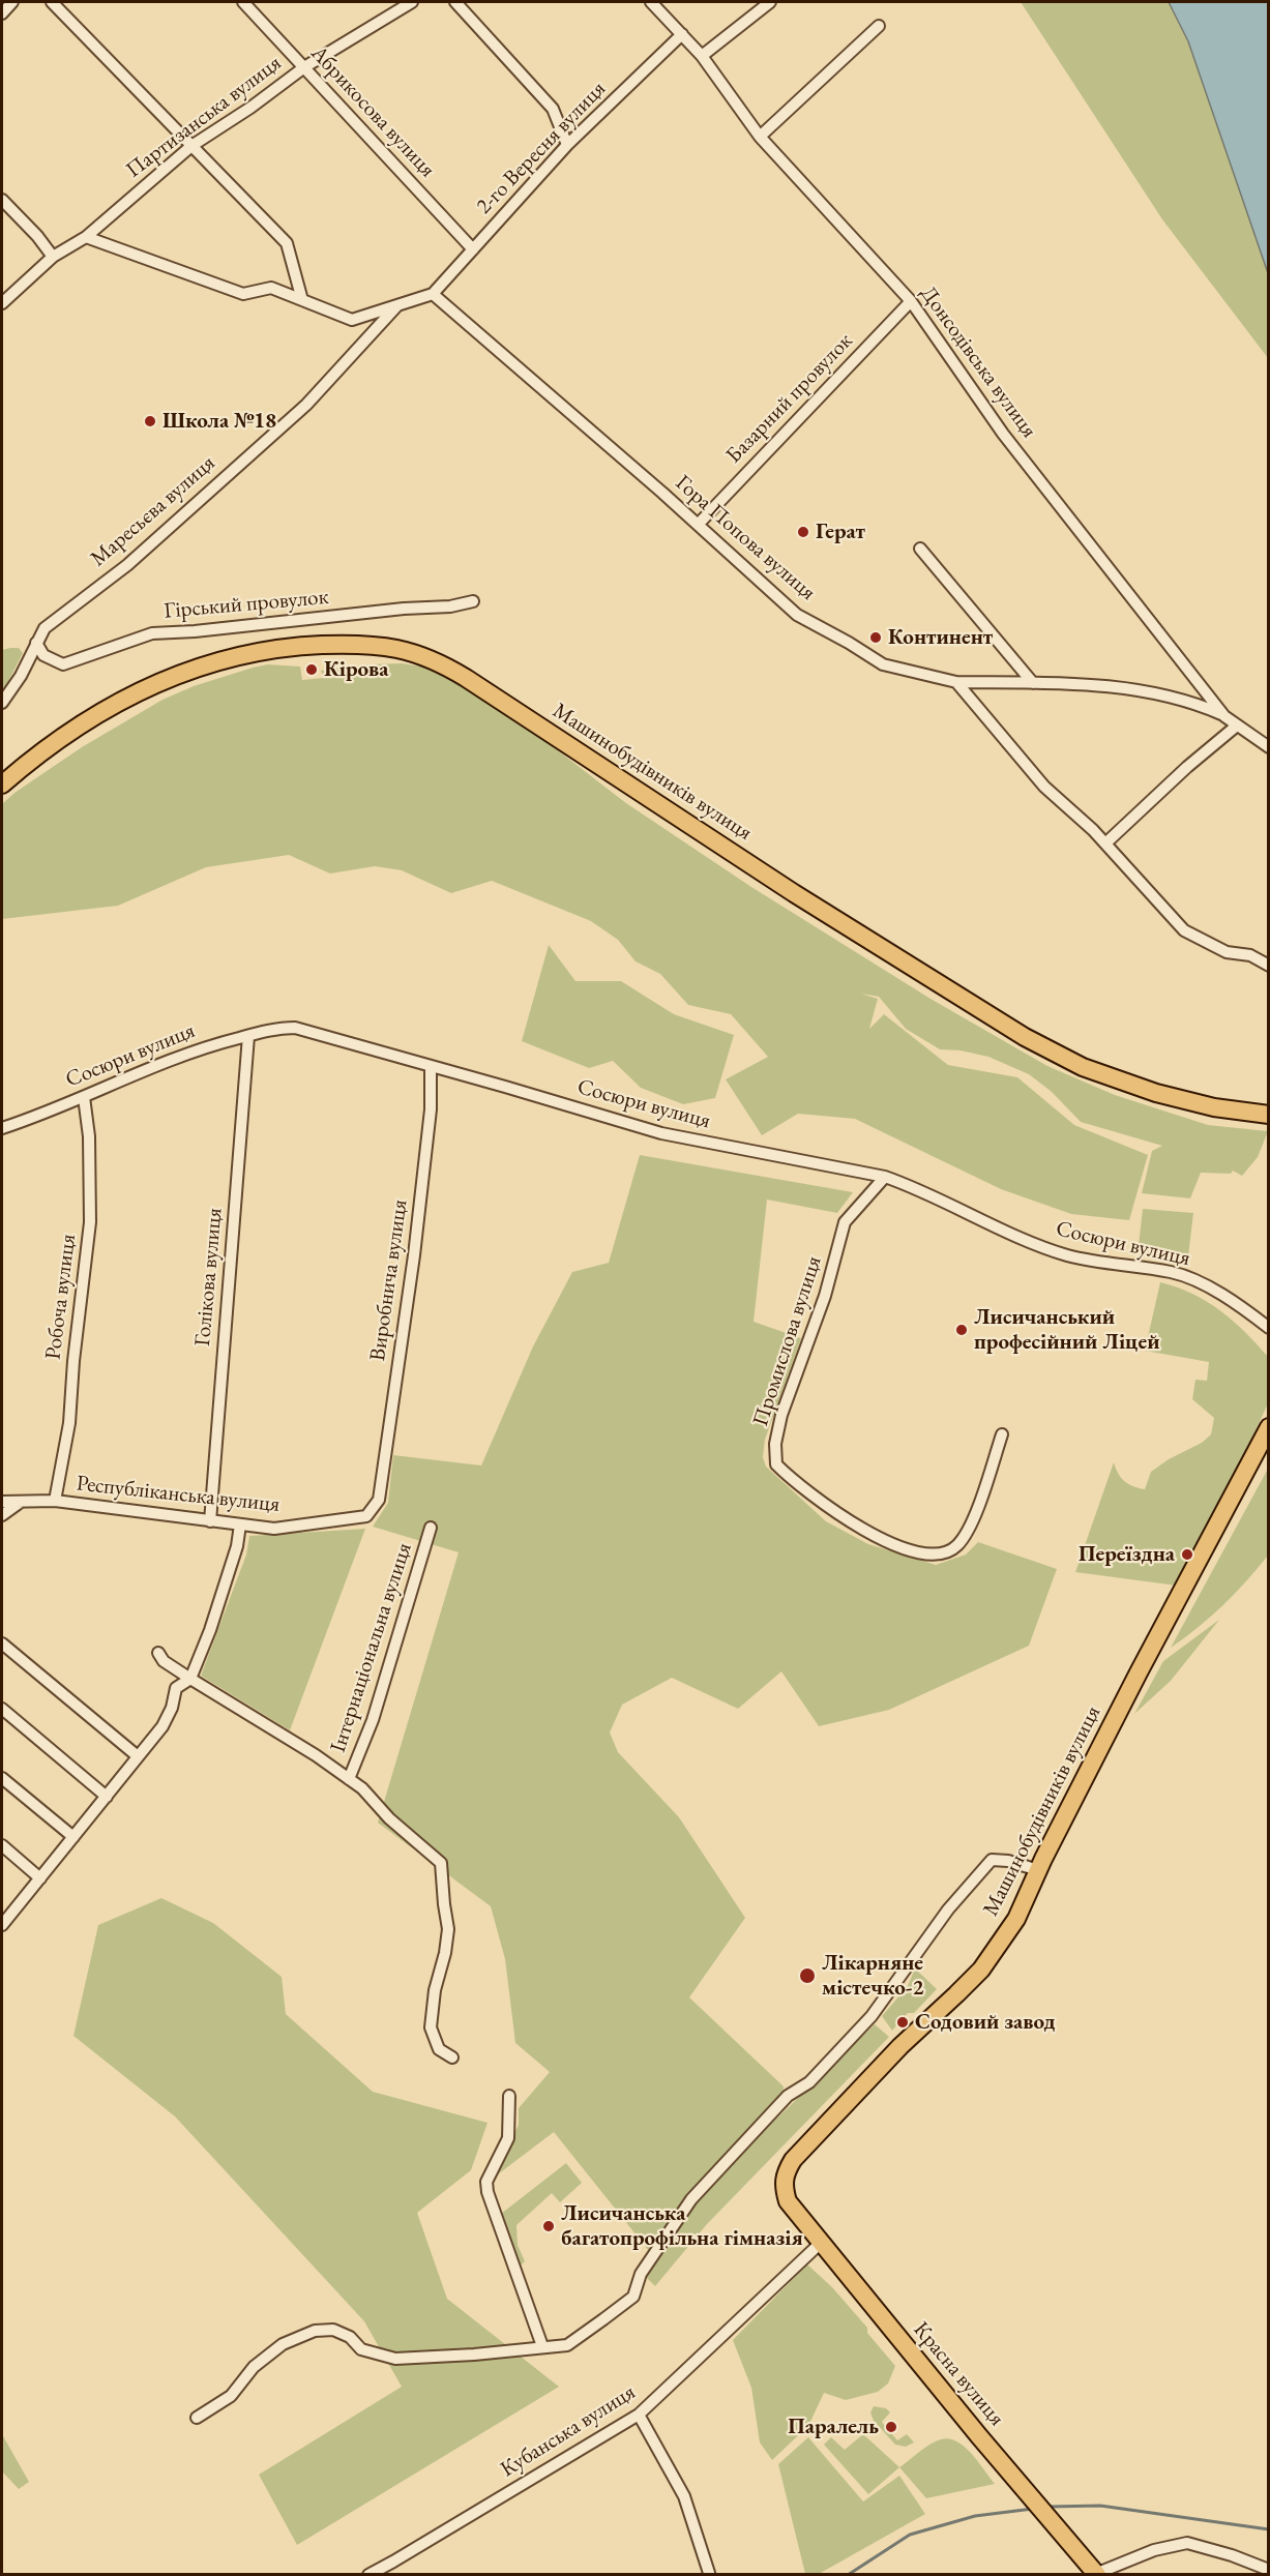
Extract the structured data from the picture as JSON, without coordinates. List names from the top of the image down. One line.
{"streets":{"main road":["Машинобудівників вулиця","Красна вулиця"],"street":["Абрикосова вулиця","Партизанська вулиця","2-го Вересня вулиця","Донсодівська вулиця","Базарний провулок","Маресьєва вулиця","Гора Попова вулиця","Гірський провулок","Сосюри вулиця","Голікова вулиця","Виробнича вулиця","Робоча вулиця","Промислова вулиця","Республіканська вулиця","Інтернаціональна вулиця","Кубанська вулиця"]},"crossings":[["Абрикосова вулиця","Партизанська вулиця"],["Абрикосова вулиця","2-го Вересня вулиця"],["2-го Вересня вулиця","Донсодівська вулиця"],["2-го Вересня вулиця","Гора Попова вулиця"],["Донсодівська вулиця","Базарний провулок"],["Донсодівська вулиця","Гора Попова вулиця"],["Базарний провулок","Гора Попова вулиця"],["Маресьєва вулиця","Гірський провулок"],["Машинобудівників вулиця","Красна вулиця"],["Сосюри вулиця","Голікова вулиця"],["Сосюри вулиця","Виробнича вулиця"],["Сосюри вулиця","Робоча вулиця"],["Сосюри вулиця","Промислова вулиця"],["Голікова вулиця","Республіканська вулиця"],["Виробнича вулиця","Республіканська вулиця"],["Робоча вулиця","Республіканська вулиця"],["Красна вулиця","Кубанська вулиця"]],"places":["Школа №18","Герат","Континент","Кірова","Лисичанський професійний Ліцей","Переїздна","Лікарняне містечко-2","Содовий завод","Лисичанська багатопрофільна гімназія","Паралель"]}
